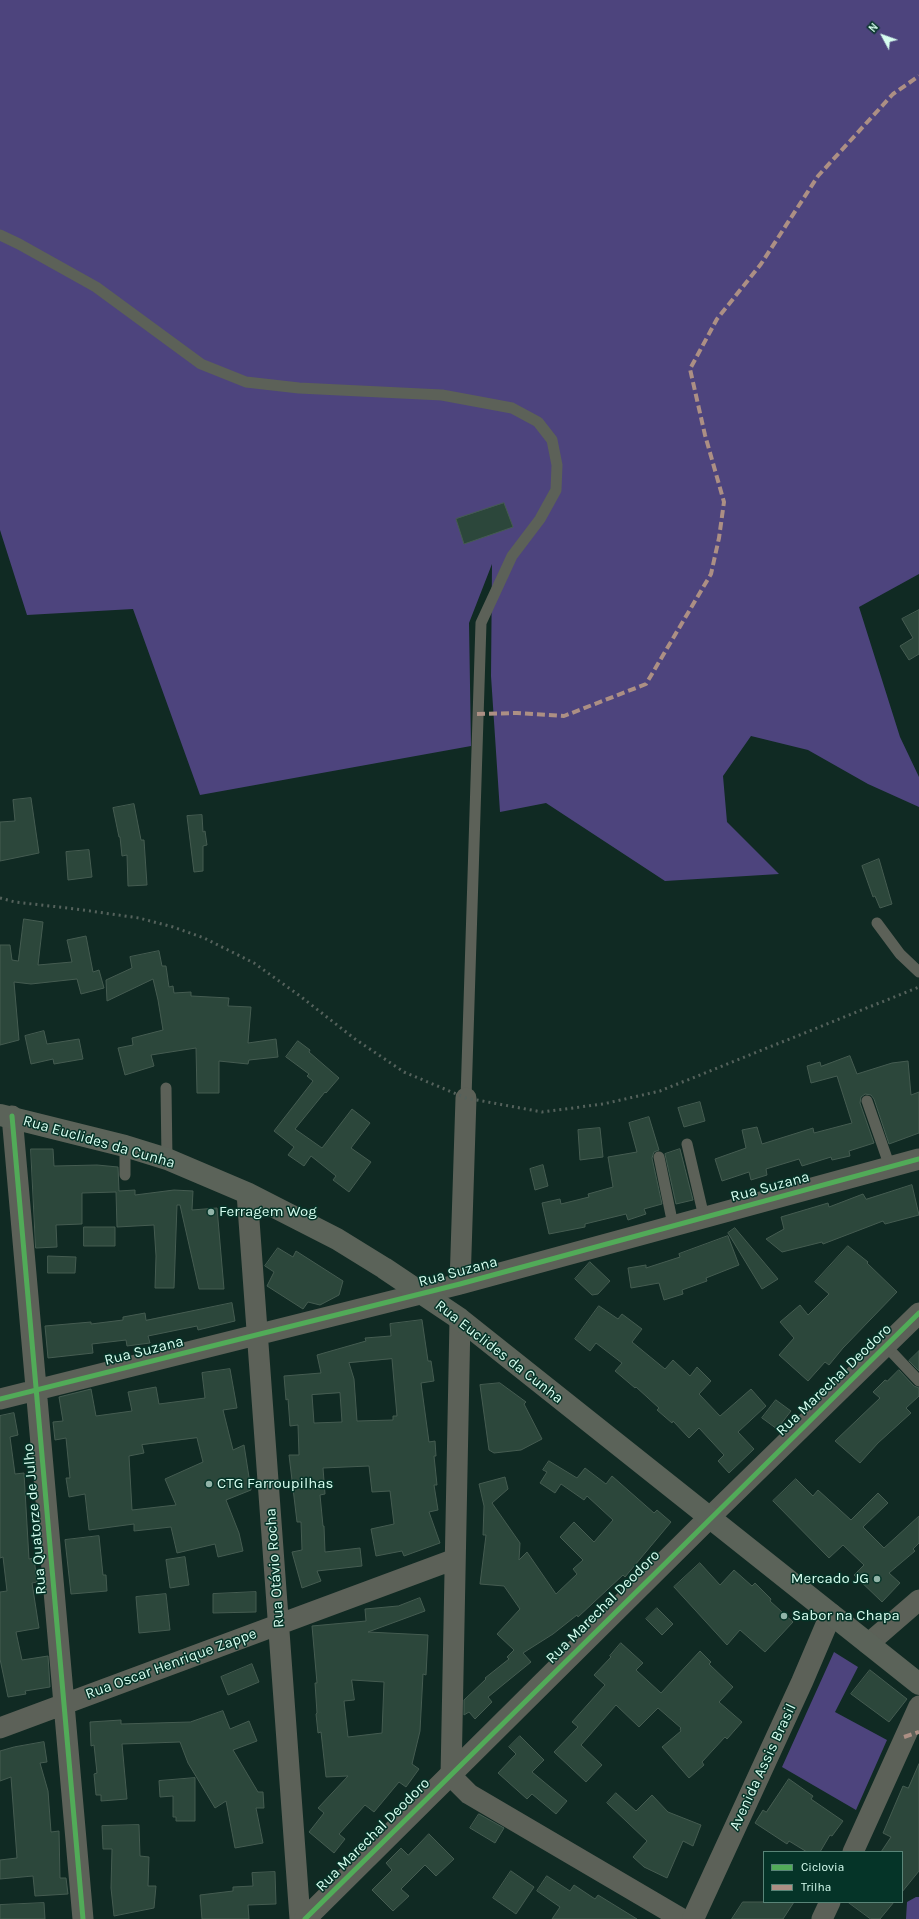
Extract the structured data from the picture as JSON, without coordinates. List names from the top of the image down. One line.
{"streets":{"main road":["Rua Euclides da Cunha"],"street":["Rua Suzana","Rua Marechal Deodoro","Rua Quatorze de Julho","Rua Otávio Rocha","Rua Oscar Henrique Zappe","Avenida Assis Brasil"]},"crossings":[["Rua Euclides da Cunha","Rua Suzana"],["Rua Euclides da Cunha","Rua Marechal Deodoro"],["Rua Euclides da Cunha","Rua Quatorze de Julho"],["Rua Euclides da Cunha","Rua Otávio Rocha"],["Rua Euclides da Cunha","Avenida Assis Brasil"],["Rua Suzana","Rua Quatorze de Julho"],["Rua Suzana","Rua Otávio Rocha"],["Rua Quatorze de Julho","Rua Oscar Henrique Zappe"],["Rua Otávio Rocha","Rua Oscar Henrique Zappe"]],"places":["Ferragem Wog","CTG Farroupilhas","Mercado JG","Sabor na Chapa"],"legend":["Ciclovia","Trilha"],"north":"top left"}
